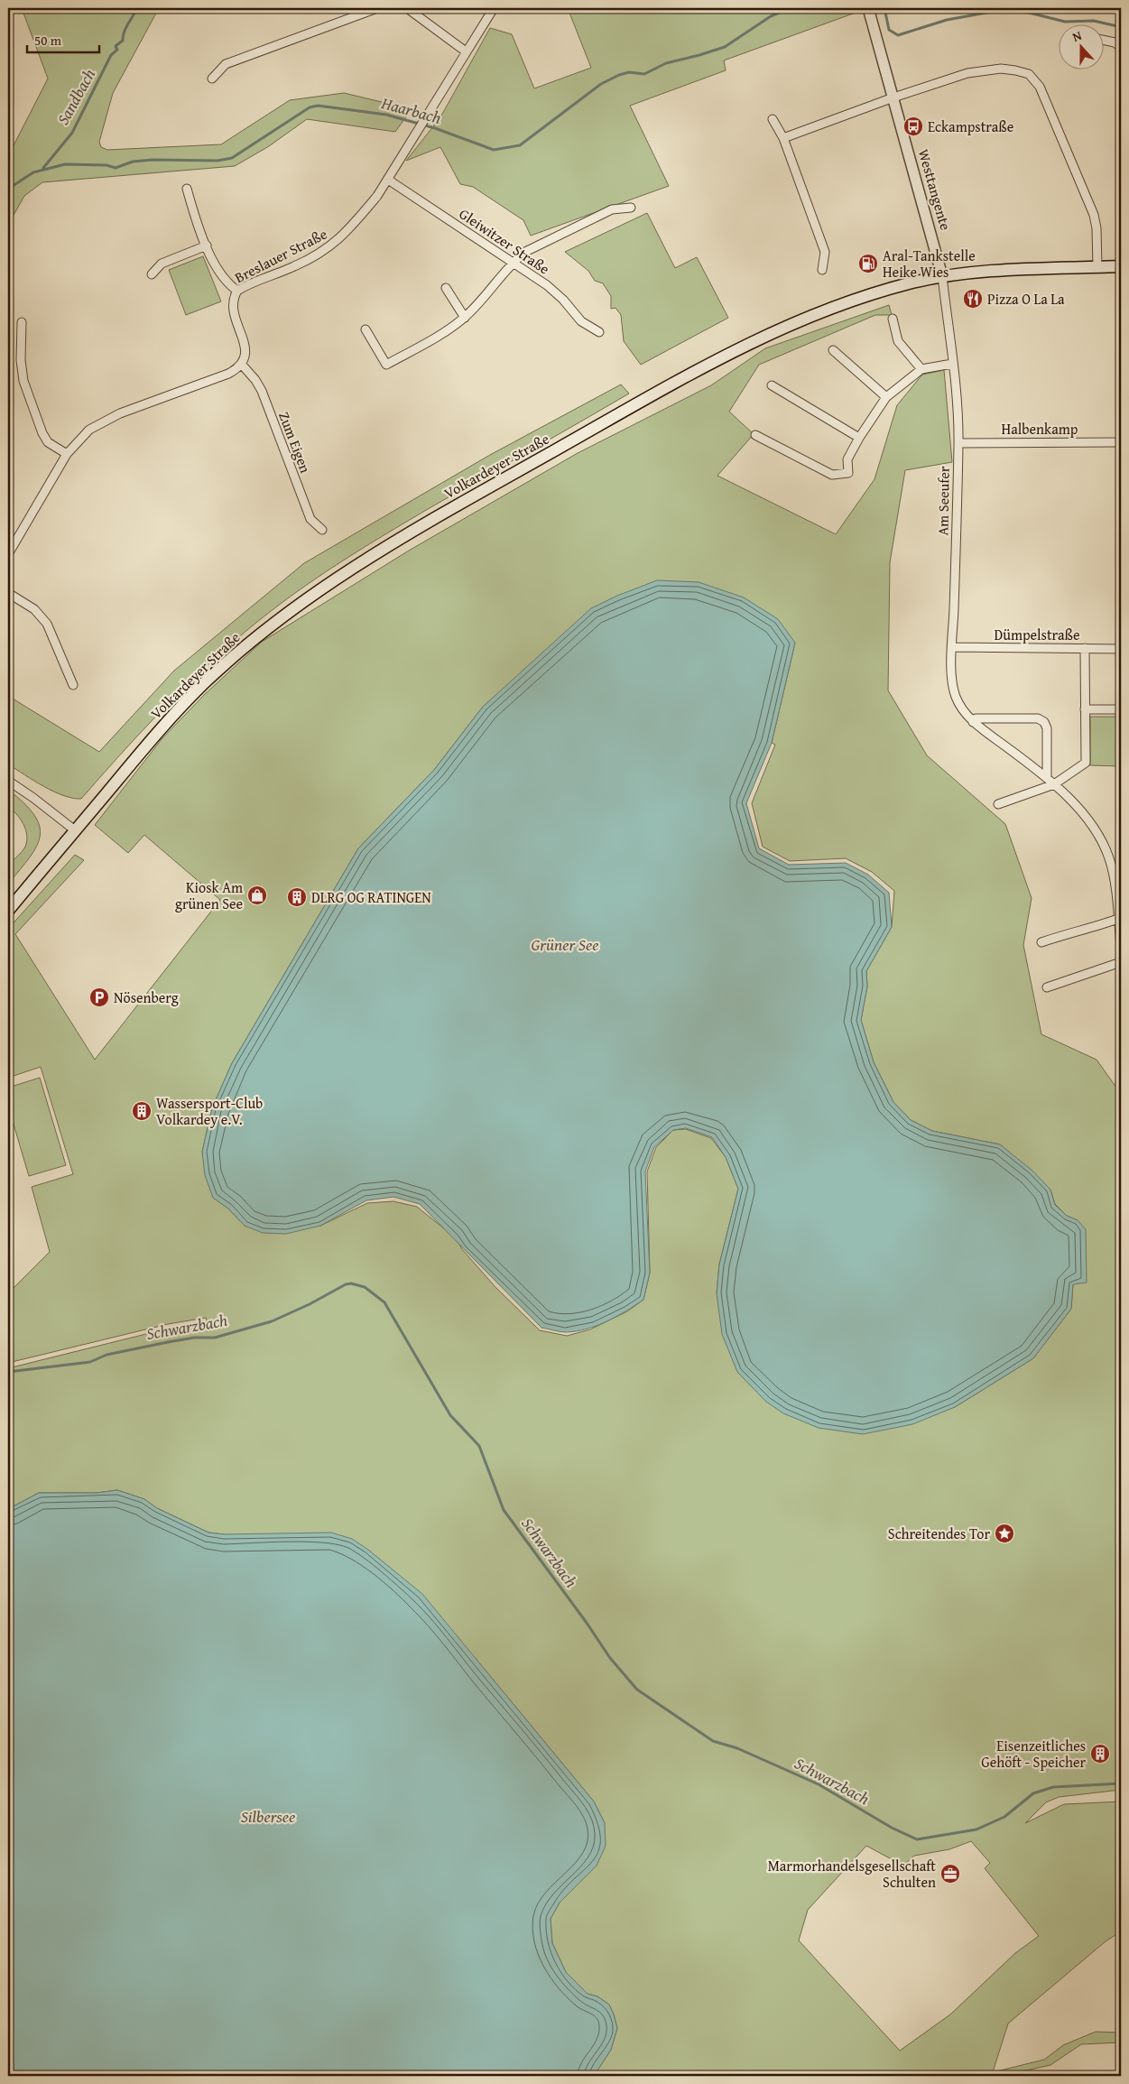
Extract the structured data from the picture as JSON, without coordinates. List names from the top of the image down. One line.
{"streets":{"main road":["Volkardeyer Straße"],"street":["Westtangente","Gleiwitzer Straße","Breslauer Straße","Halbenkamp","Zum Eigen","Am Seeufer","Dümpelstraße"]},"crossings":[["Westtangente","Volkardeyer Straße"],["Westtangente","Am Seeufer"],["Gleiwitzer Straße","Breslauer Straße"],["Breslauer Straße","Zum Eigen"],["Halbenkamp","Am Seeufer"],["Volkardeyer Straße","Am Seeufer"],["Am Seeufer","Dümpelstraße"]],"water":["Sandbach","Haarbach","Grüner See","Schwarzbach","Silbersee"],"places":{"bus stop":["Eckampstraße"],"fuel station":["Aral-Tankstelle Heike Wies"],"restaurant":["Pizza O La La"],"shop":["Kiosk Am grünen See"],"building":["DLRG OG RATINGEN","Wassersport-Club Volkardey e.V.","Eisenzeitliches Gehöft - Speicher"],"parking":["Nösenberg"],"place":["Schreitendes Tor"],"office":["Marmorhandelsgesellschaft Schulten"]},"scale_bar":"50 m","north":"top"}
